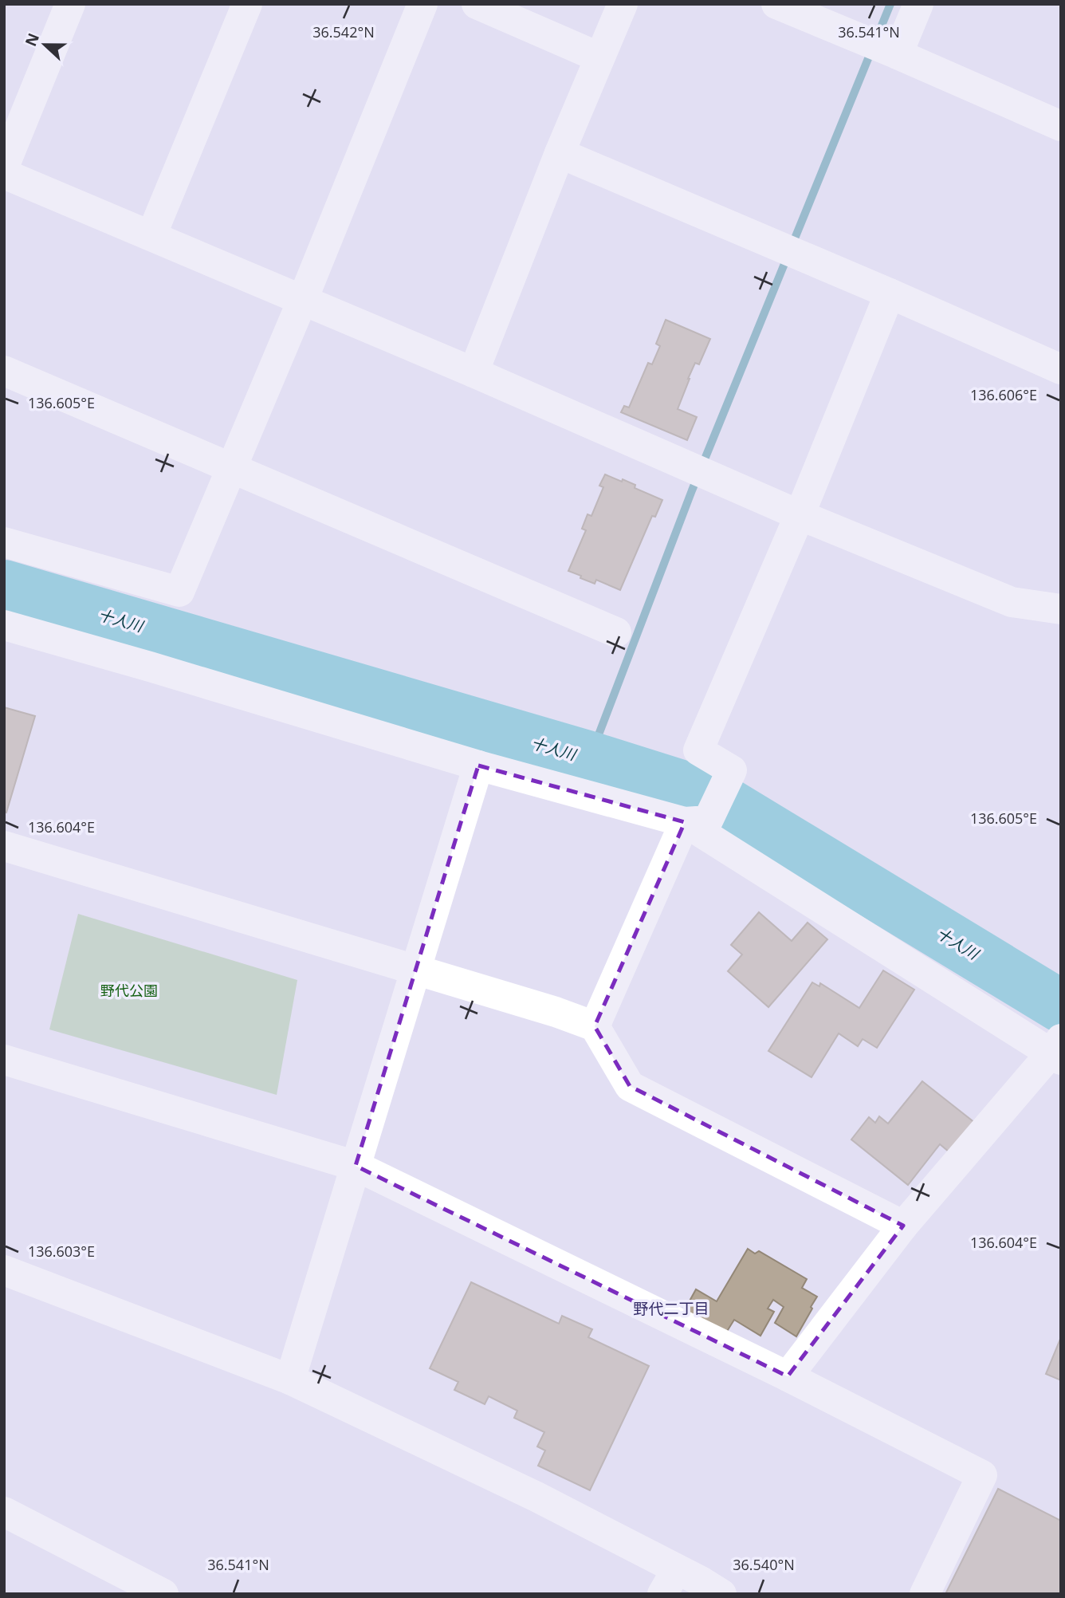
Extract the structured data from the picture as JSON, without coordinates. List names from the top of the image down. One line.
{"districts":["野代二丁目"],"water":["十人川"],"parks":["野代公園"],"north":"left","coordinates":["36.542°N","36.541°N","136.606°E","136.605°E","136.604°E","136.603°E","36.540°N"]}
